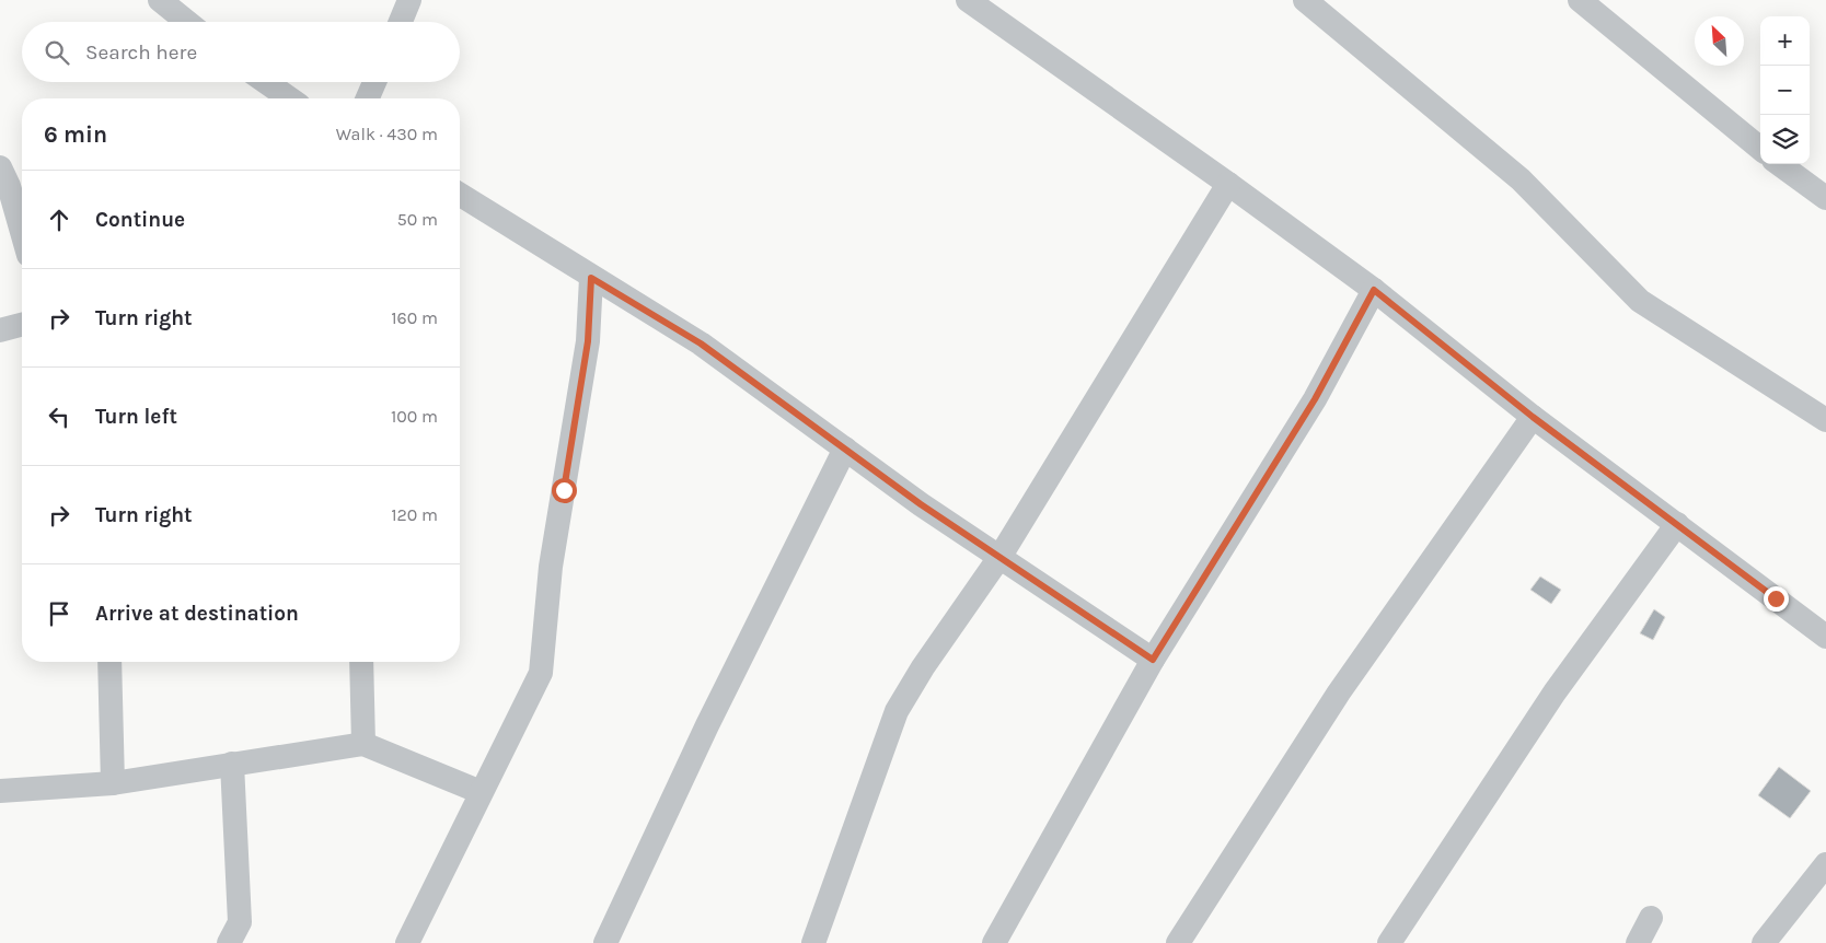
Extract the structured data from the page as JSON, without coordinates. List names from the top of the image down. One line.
{"north":"top left","page":{"map_buttons":["+","−"],"search":"Search here","heading":["6 min","Walk · 430 m"],"list":[["Continue","50 m"],["Turn right","160 m"],["Turn left","100 m"],["Turn right","120 m"],"Arrive at destination"]}}
